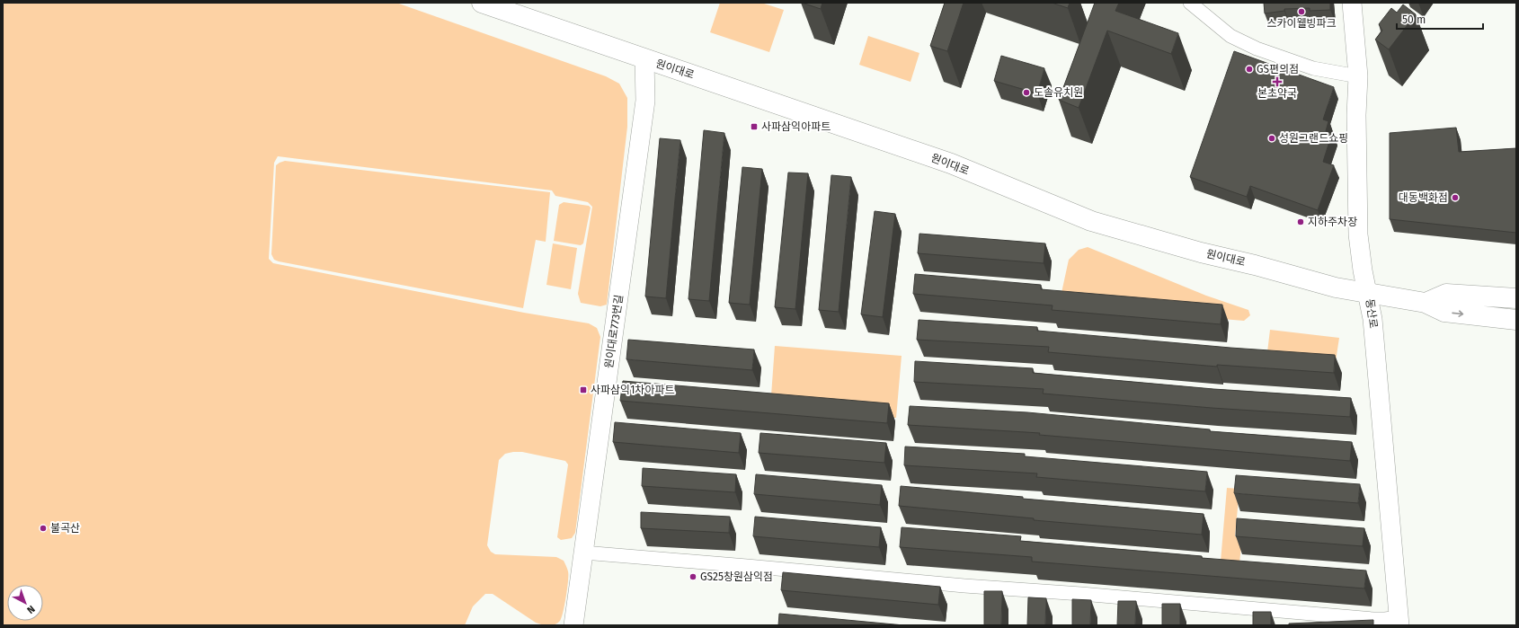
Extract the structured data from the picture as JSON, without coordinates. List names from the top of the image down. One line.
{"streets":{"main road":["원이대로","동산로","원이대로773번길"]},"crossings":[["원이대로","동산로"],["원이대로","원이대로773번길"]],"places":{"other":["스카이웰빙파크","GS편의점","도솔유치원","성원그랜드쇼핑","대동백화점","지하주차장","불곡산","GS25창원삼익점"],"health":["본초약국"],"transit":["사파삼익아파트","사파삼익1차아파트"]},"scale_bar":"50 m","north":"bottom right"}
